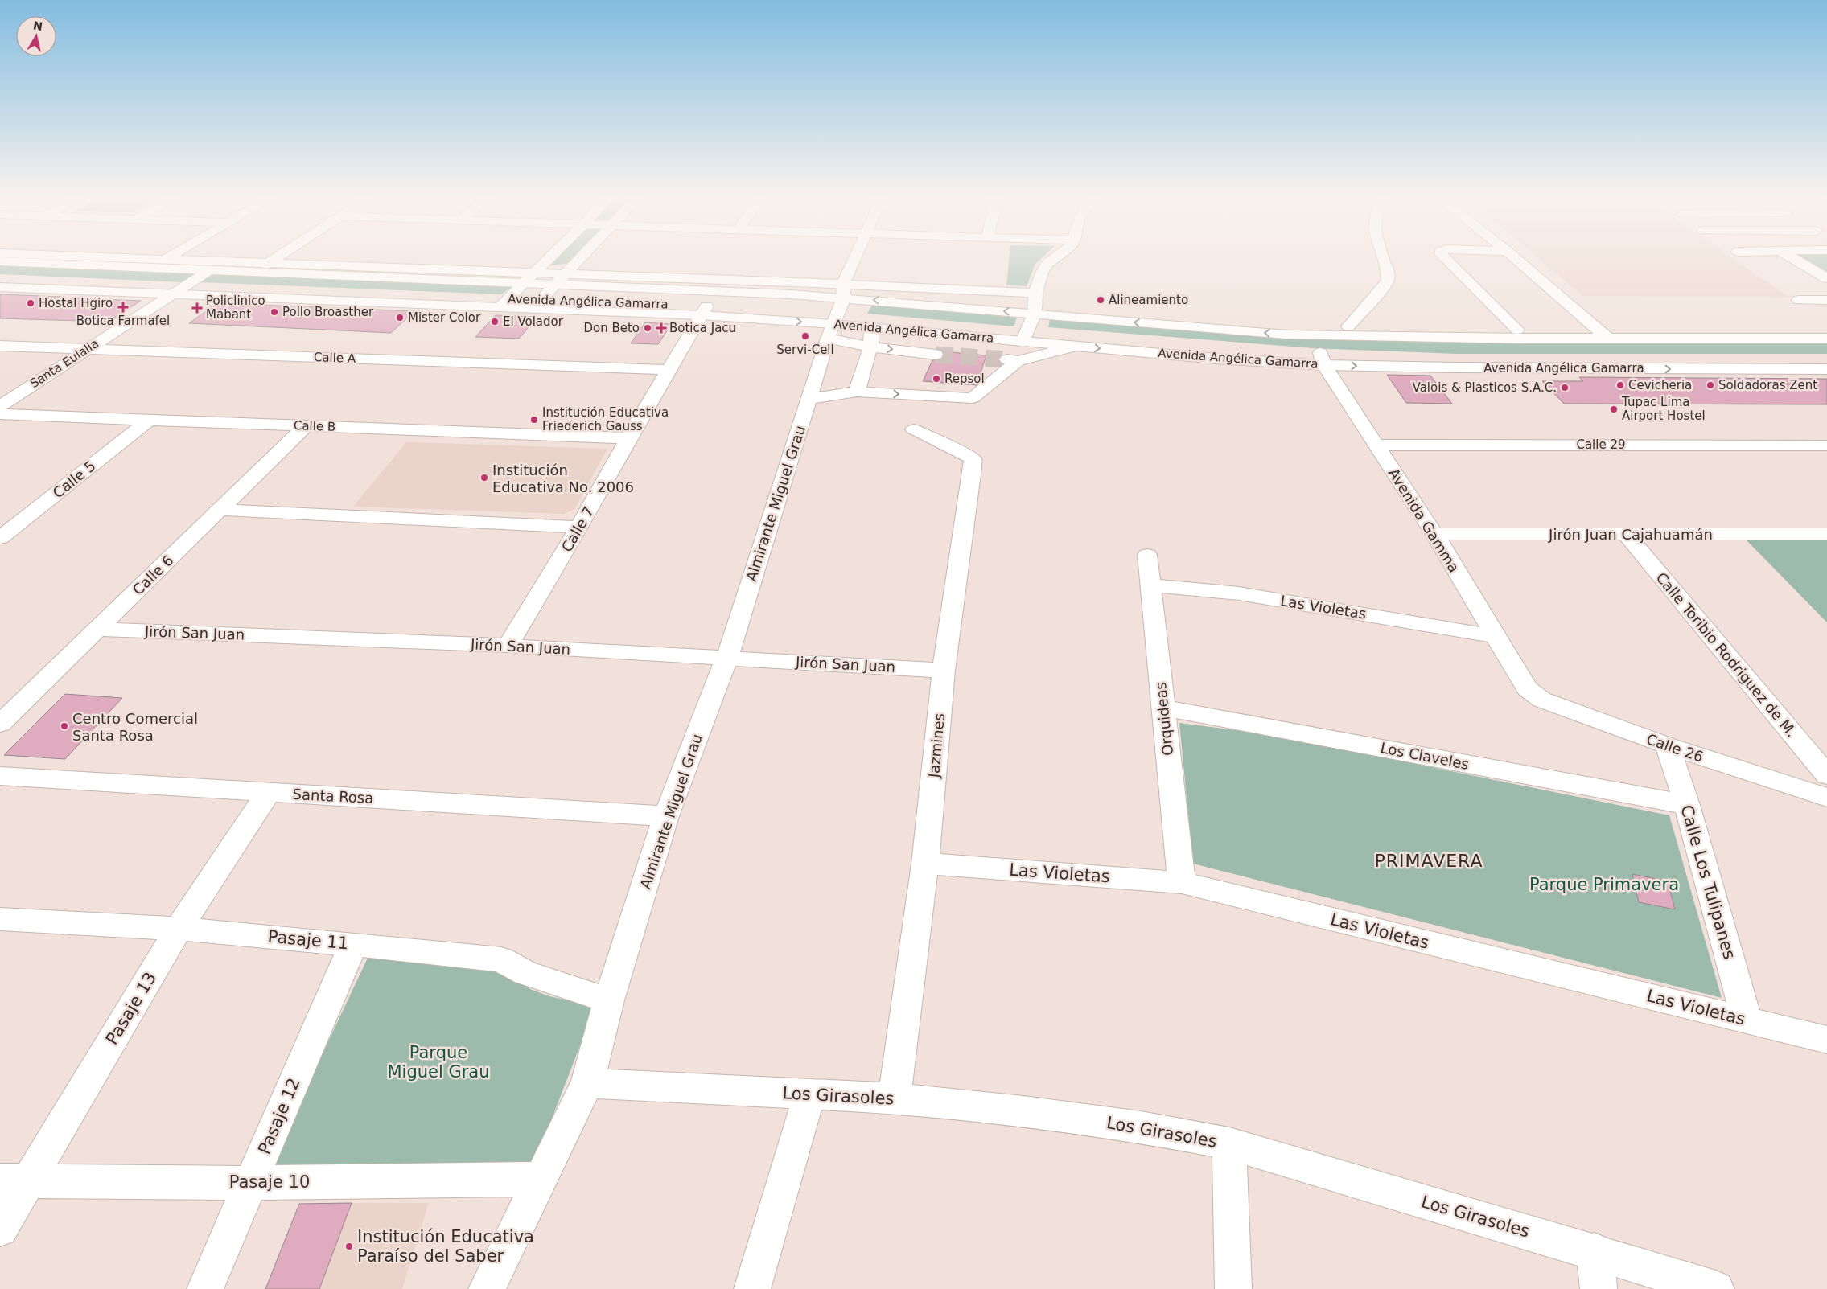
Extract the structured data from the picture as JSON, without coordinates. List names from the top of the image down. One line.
{"streets":{"street":["Avenida Angélica Gamarra","Calle A","Santa Eulalia","Calle B","Calle 29","Calle 5","Almirante Miguel Grau","Avenida Gamma","Calle 7","Jirón Juan Cajahuamán","Calle 6","Las Violetas","Jirón San Juan","Calle Toribio Rodriguez de M.","Orquideas","Jazmines","Calle 26","Los Claveles","Santa Rosa","Calle Los Tulipanes","Pasaje 11","Pasaje 13","Los Girasoles","Pasaje 12","Pasaje 10"]},"crossings":[["Avenida Angélica Gamarra","Santa Eulalia"],["Avenida Angélica Gamarra","Almirante Miguel Grau"],["Avenida Angélica Gamarra","Avenida Gamma"],["Avenida Angélica Gamarra","Calle 7"],["Calle A","Santa Eulalia"],["Calle A","Calle 7"],["Calle B","Calle 5"],["Calle B","Calle 7"],["Calle B","Calle 6"],["Calle 29","Avenida Gamma"],["Almirante Miguel Grau","Jirón San Juan"],["Almirante Miguel Grau","Santa Rosa"],["Almirante Miguel Grau","Pasaje 11"],["Almirante Miguel Grau","Los Girasoles"],["Almirante Miguel Grau","Pasaje 10"],["Avenida Gamma","Jirón Juan Cajahuamán"],["Avenida Gamma","Las Violetas"],["Avenida Gamma","Calle 26"],["Calle 7","Jirón San Juan"],["Jirón Juan Cajahuamán","Calle Toribio Rodriguez de M."],["Calle 6","Jirón San Juan"],["Las Violetas","Orquideas"],["Las Violetas","Jazmines"],["Las Violetas","Calle Los Tulipanes"],["Jirón San Juan","Jazmines"],["Orquideas","Los Claveles"],["Jazmines","Los Girasoles"],["Calle 26","Calle Los Tulipanes"],["Los Claveles","Calle Los Tulipanes"],["Santa Rosa","Pasaje 13"],["Pasaje 11","Pasaje 13"],["Pasaje 11","Pasaje 12"],["Pasaje 13","Pasaje 10"],["Pasaje 12","Pasaje 10"]],"districts":["PRIMAVERA"],"parks":["Parque Primavera","Parque Miguel Grau"],"places":{"other":["Alineamiento","Hostal Hgiro","Pollo Broasther","Mister Color","El Volador","Don Beto","Servi-Cell","Repsol","Cevicheria","Soldadoras Zent","Valois & Plasticos S.A.C.","Tupac Lima Airport Hostel","Institución Educativa Friederich Gauss","Institución Educativa No. 2006","Centro Comercial Santa Rosa","Institución Educativa Paraíso del Saber"],"health":["Botica Farmafel","Policlinico Mabant","Botica Jacu"]},"north":"top"}
